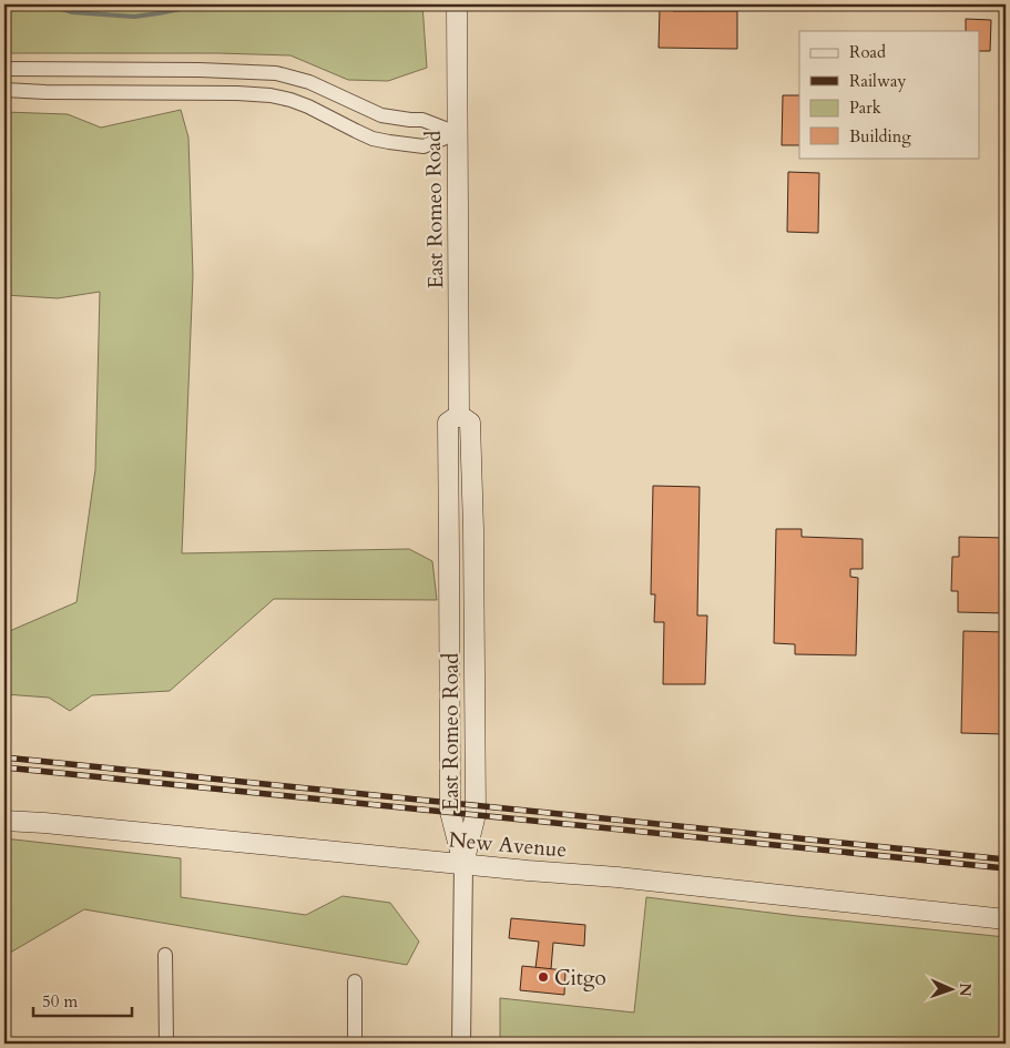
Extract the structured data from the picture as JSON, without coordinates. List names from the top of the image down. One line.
{"streets":{"main road":["East Romeo Road","New Avenue"]},"crossings":[["East Romeo Road","New Avenue"]],"places":["Citgo"],"legend":["Road","Railway","Park","Building"],"scale_bar":"50 m","north":"right"}
